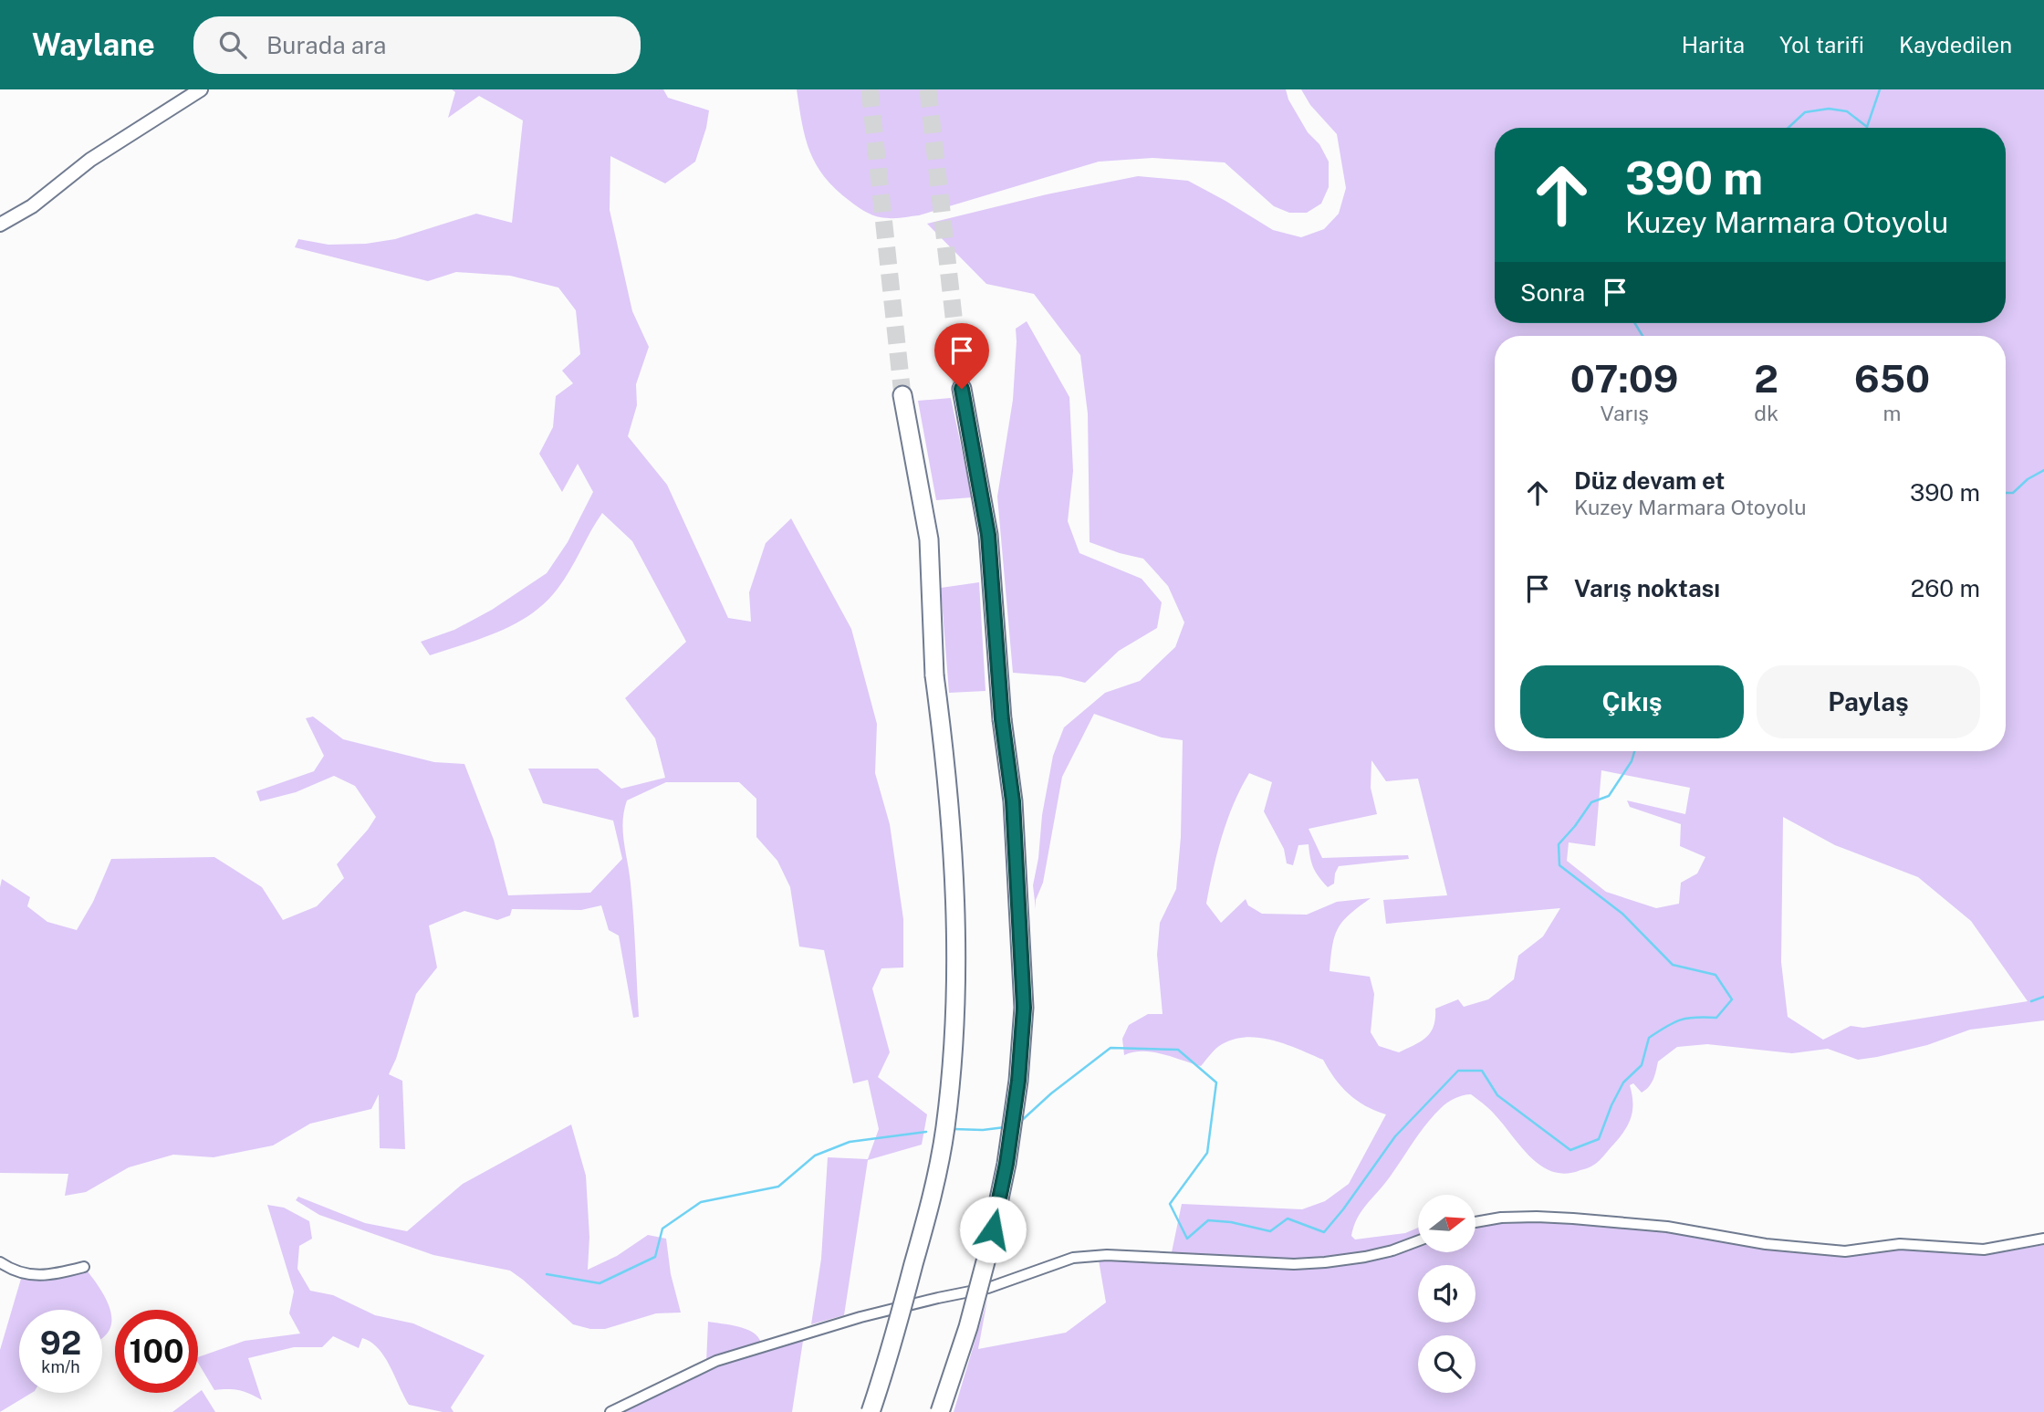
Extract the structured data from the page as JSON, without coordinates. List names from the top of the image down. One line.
{"north":"right","page":{"header":"Waylane","search":"Burada ara","nav":["Harita","Yol tarifi","Kaydedilen"],"turn":["390 m","Kuzey Marmara Otoyolu"],"then":"Sonra","eta":["07:09","Varış","2","dk","650","m"],"list":[{"name":"Düz devam et","note":"Kuzey Marmara Otoyolu","value":"390 m"},{"name":"Varış noktası","value":"260 m"}],"buttons":["Çıkış","Paylaş"],"speed":"92 km/h","limit":"100"}}
